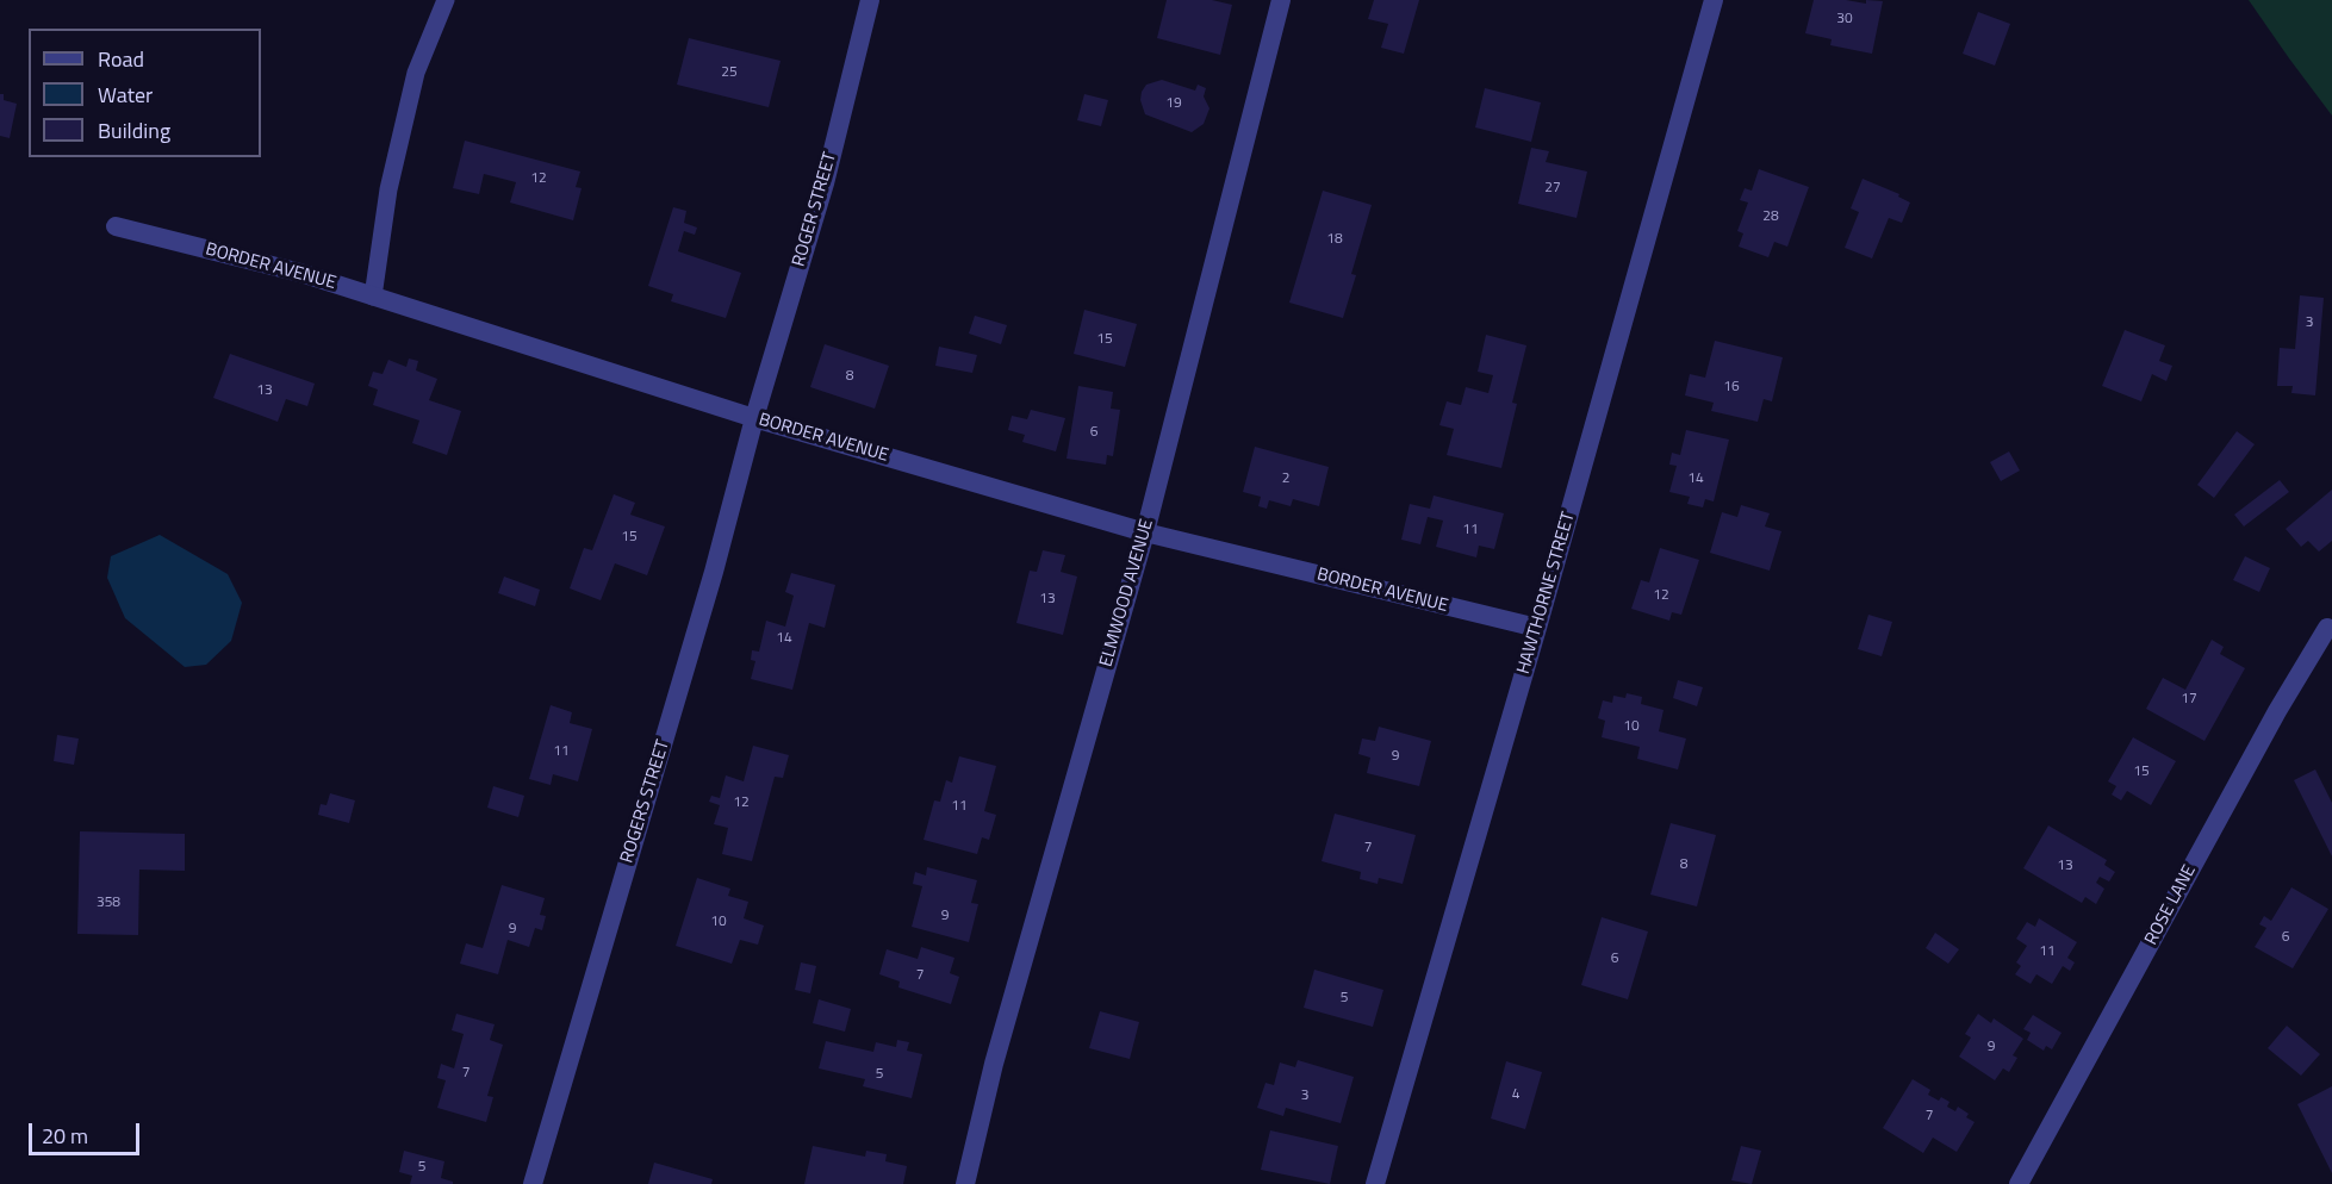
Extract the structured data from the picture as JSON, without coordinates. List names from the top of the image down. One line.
{"streets":{"street":["ROGER STREET","BORDER AVENUE","ELMWOOD AVENUE","HAWTHORNE STREET","ROGERS STREET","ROSE LANE"]},"crossings":[["ROGER STREET","BORDER AVENUE"],["ROGER STREET","ROGERS STREET"],["BORDER AVENUE","ELMWOOD AVENUE"],["BORDER AVENUE","HAWTHORNE STREET"],["BORDER AVENUE","ROGERS STREET"]],"house_numbers":["30","25","19","12","27","28","18","3","15","8","16","13","6","2","14","11","15","12","13","14","17","10","11","9","15","12","11","7","8","13","358","9","10","9","6","11","6","7","5","9","7","5","4","3","7","5"],"legend":["Road","Water","Building"],"scale_bar":"20 m"}
